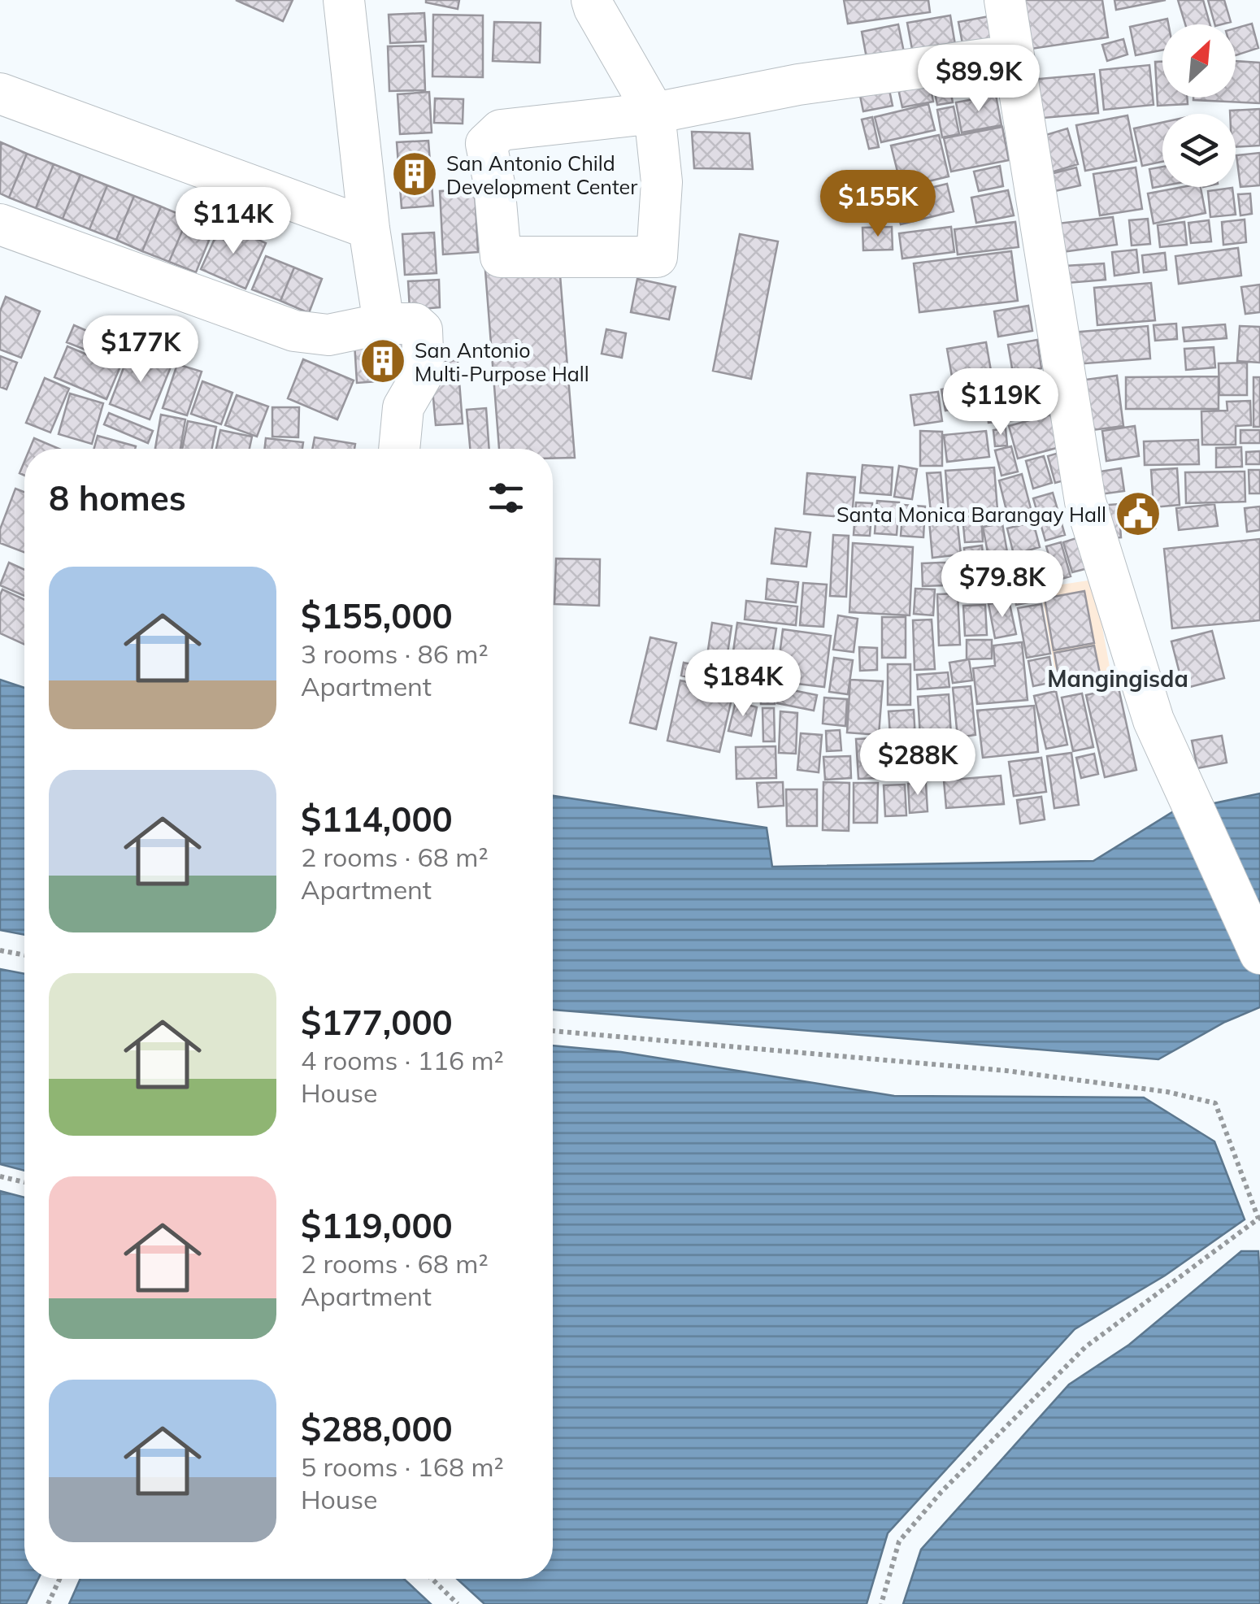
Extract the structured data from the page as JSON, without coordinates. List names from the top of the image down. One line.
{"districts":["Mangingisda"],"places":{"building":["San Antonio Child Development Center","San Antonio Multi-Purpose Hall"],"public building":["Santa Monica Barangay Hall"]},"north":"top right","page":{"price":["$89.9K","$155K","$114K","$177K","$119K","$79.8K","$184K","$288K"],"heading":"8 homes","list":[{"name":"$155,000","note":"3 rooms · 86 m² · Apartment"},{"name":"$114,000","note":"2 rooms · 68 m² · Apartment"},{"name":"$177,000","note":"4 rooms · 116 m² · House"},{"name":"$119,000","note":"2 rooms · 68 m² · Apartment"},{"name":"$288,000","note":"5 rooms · 168 m² · House"}]}}
